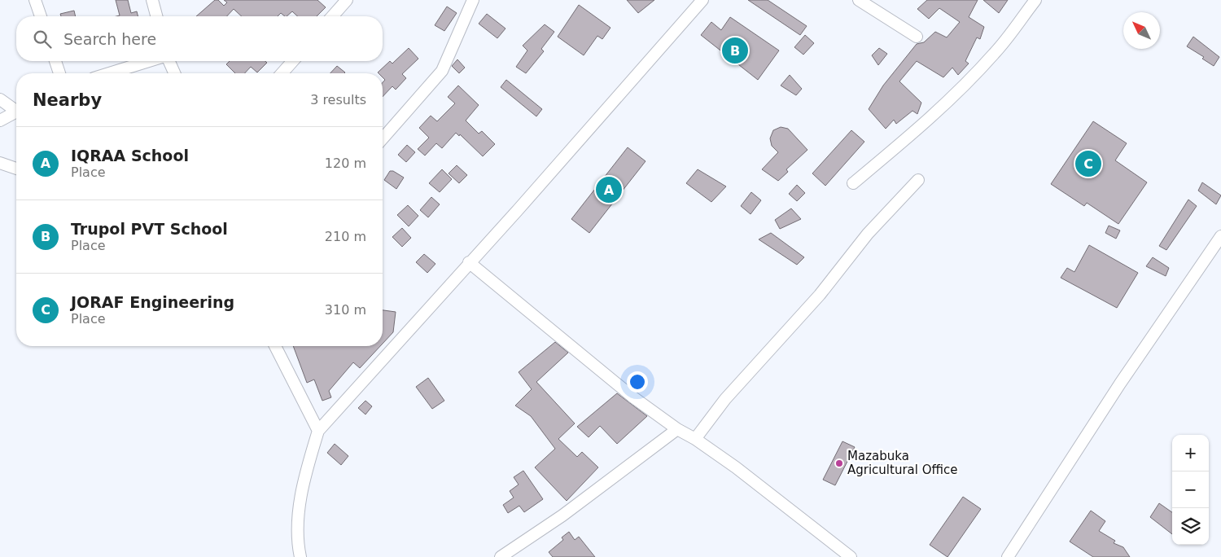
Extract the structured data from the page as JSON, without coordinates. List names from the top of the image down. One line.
{"places":["Mazabuka Agricultural Office"],"north":"top left","page":{"search":"Search here","pins":["B","C","A"],"heading":["Nearby","3 results"],"list":[{"mark":"A","name":"IQRAA School","note":"Place","value":"120 m"},{"mark":"B","name":"Trupol PVT School","note":"Place","value":"210 m"},{"mark":"C","name":"JORAF Engineering","note":"Place","value":"310 m"}],"map_buttons":["+","−"]}}
